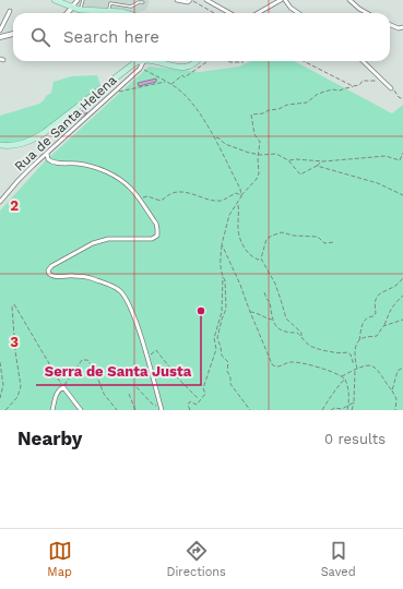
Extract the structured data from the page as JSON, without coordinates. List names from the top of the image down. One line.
{"streets":{"street":["Rua de Santa Helena"]},"places":["Serra de Santa Justa"],"page":{"search":"Search here","heading":["Nearby","0 results"],"nav":["Map","Directions","Saved"]},"grid":{"rows":["2","3"]}}
